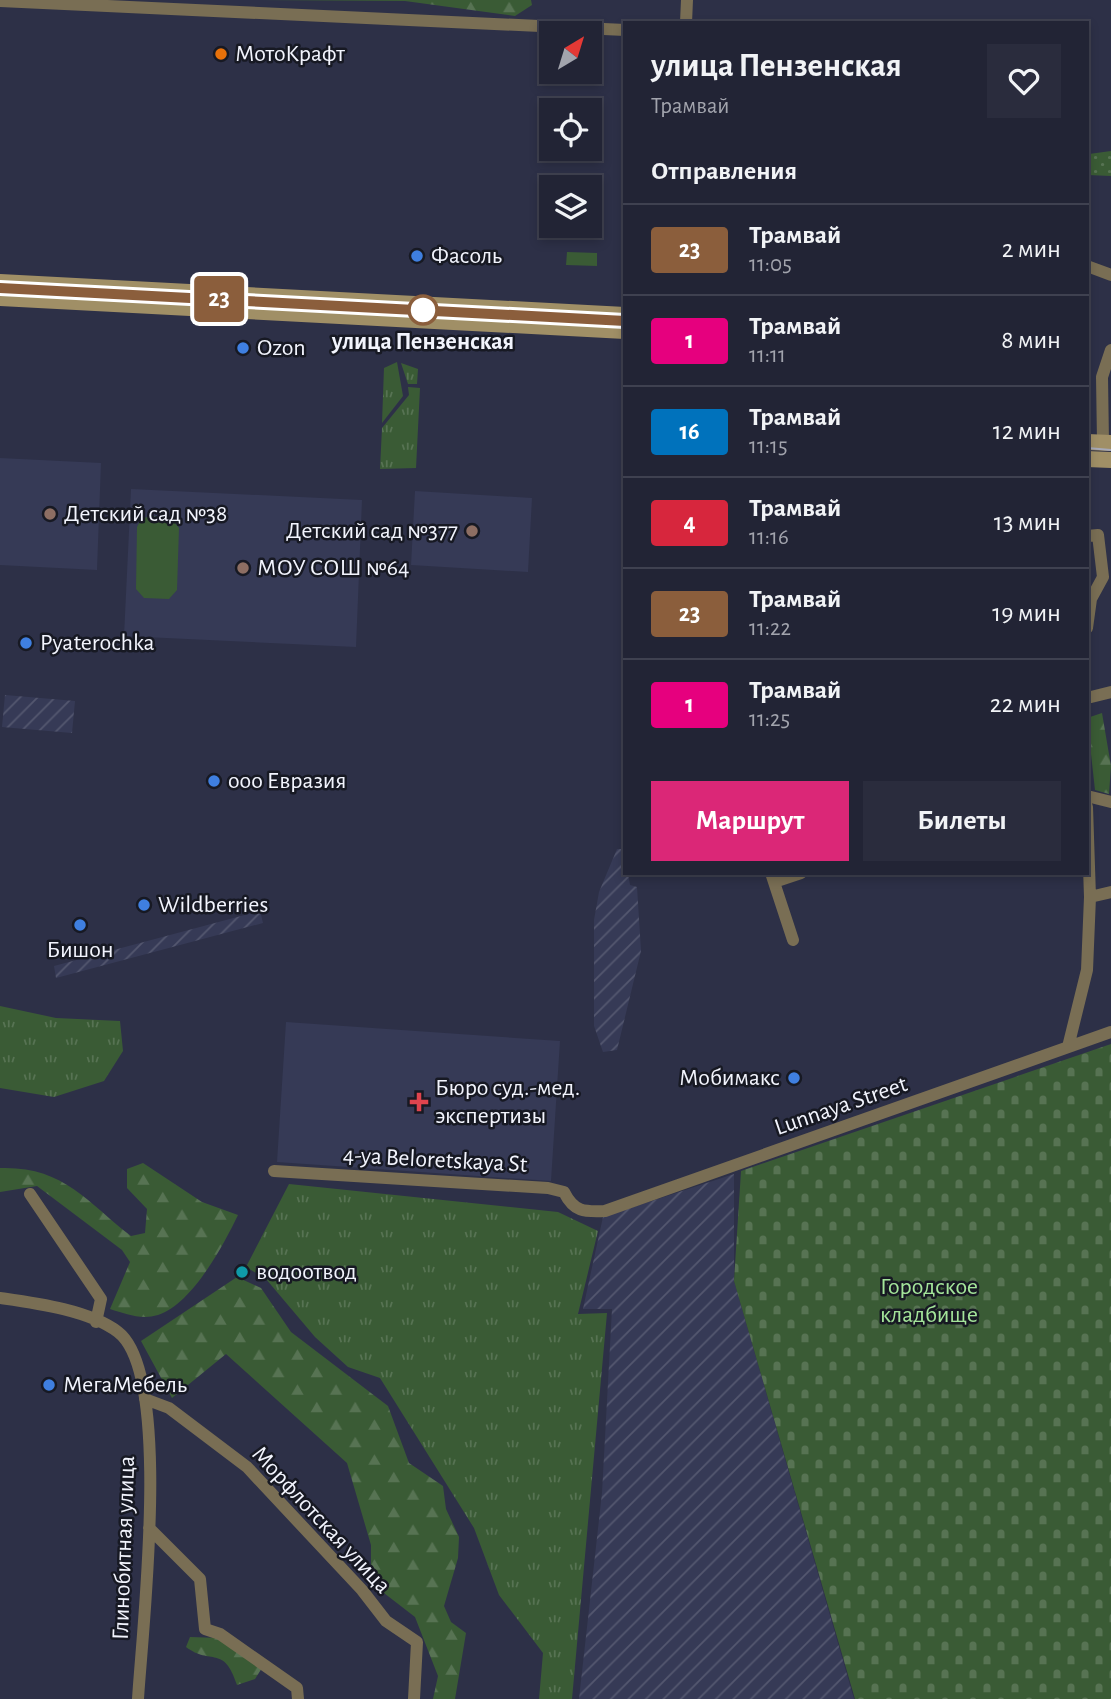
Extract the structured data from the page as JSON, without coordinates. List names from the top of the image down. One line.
{"streets":{"street":["Lunnaya Street","4-ya Beloretskaya St","Морфлотская улица","Глинобитная улица"]},"crossings":[["Lunnaya Street","4-ya Beloretskaya St"],["Морфлотская улица","Глинобитная улица"]],"parks":["Городское кладбище"],"places":{"other":["МотоКрафт","Фасоль","улица Пензенская","Ozon","Детский сад №38","Детский сад №377","МОУ СОШ №64","Pyaterochka","ооо Евразия","Wildberries","Бишон","Мобимакс","водоотвод","МегаМебель"],"health":["Бюро суд.-мед. экспертизы"]},"lines":["tram line 23"],"north":"top right","page":{"on_map":"23","heading":[["улица Пензенская","Трамвай"],"Отправления"],"list":[{"mark":"23","name":"Трамвай","note":"11:05","value":"2 мин"},{"mark":"1","name":"Трамвай","note":"11:11","value":"8 мин"},{"mark":"16","name":"Трамвай","note":"11:15","value":"12 мин"},{"mark":"4","name":"Трамвай","note":"11:16","value":"13 мин"},{"mark":"23","name":"Трамвай","note":"11:22","value":"19 мин"},{"mark":"1","name":"Трамвай","note":"11:25","value":"22 мин"}],"buttons":["Маршрут","Билеты"]}}
